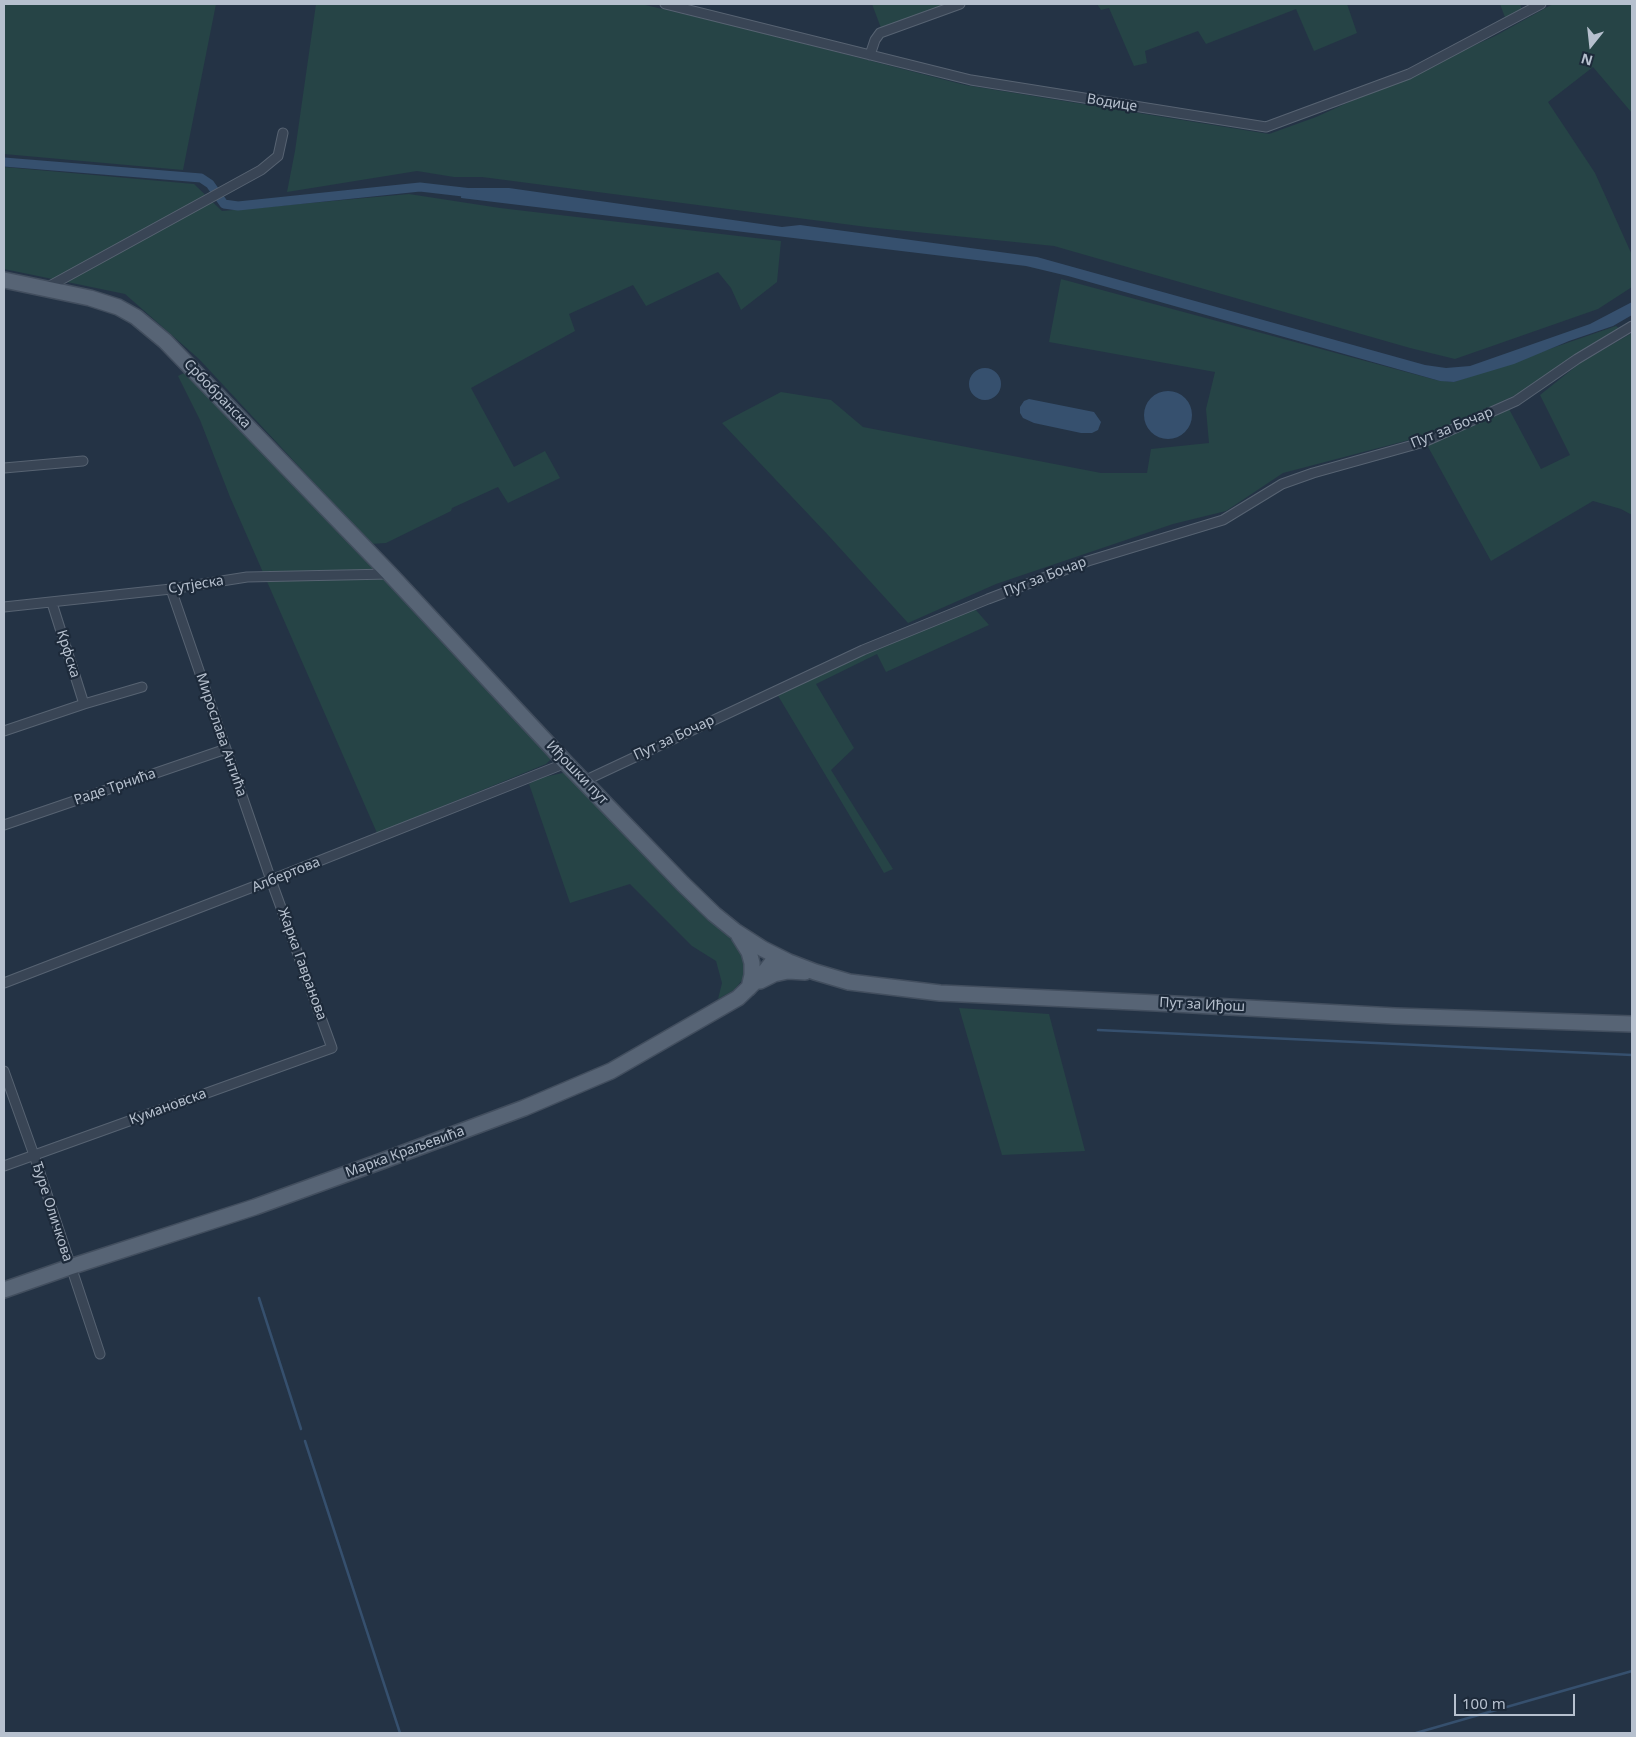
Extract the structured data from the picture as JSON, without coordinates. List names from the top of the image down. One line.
{"streets":{"main road":["Србобранска","Иђошки пут","Пут за Иђош","Марка Краљевића"],"street":["Водице","Пут за Бочар","Сутјеска","Крфска","Мирослава Антића","Раде Трнића","Албертова","Жарка Гавранова","Кумановска","Ђуре Оличкова"]},"crossings":[["Србобранска","Сутјеска"],["Србобранска","Иђошки пут"],["Пут за Бочар","Иђошки пут"],["Сутјеска","Крфска"],["Сутјеска","Мирослава Антића"],["Сутјеска","Иђошки пут"],["Мирослава Антића","Раде Трнића"],["Мирослава Антића","Албертова"],["Мирослава Антића","Жарка Гавранова"],["Иђошки пут","Албертова"],["Иђошки пут","Пут за Иђош"],["Иђошки пут","Марка Краљевића"],["Албертова","Жарка Гавранова"],["Жарка Гавранова","Кумановска"],["Пут за Иђош","Марка Краљевића"],["Кумановска","Ђуре Оличкова"],["Марка Краљевића","Ђуре Оличкова"]],"scale_bar":"100 m","north":"bottom"}
